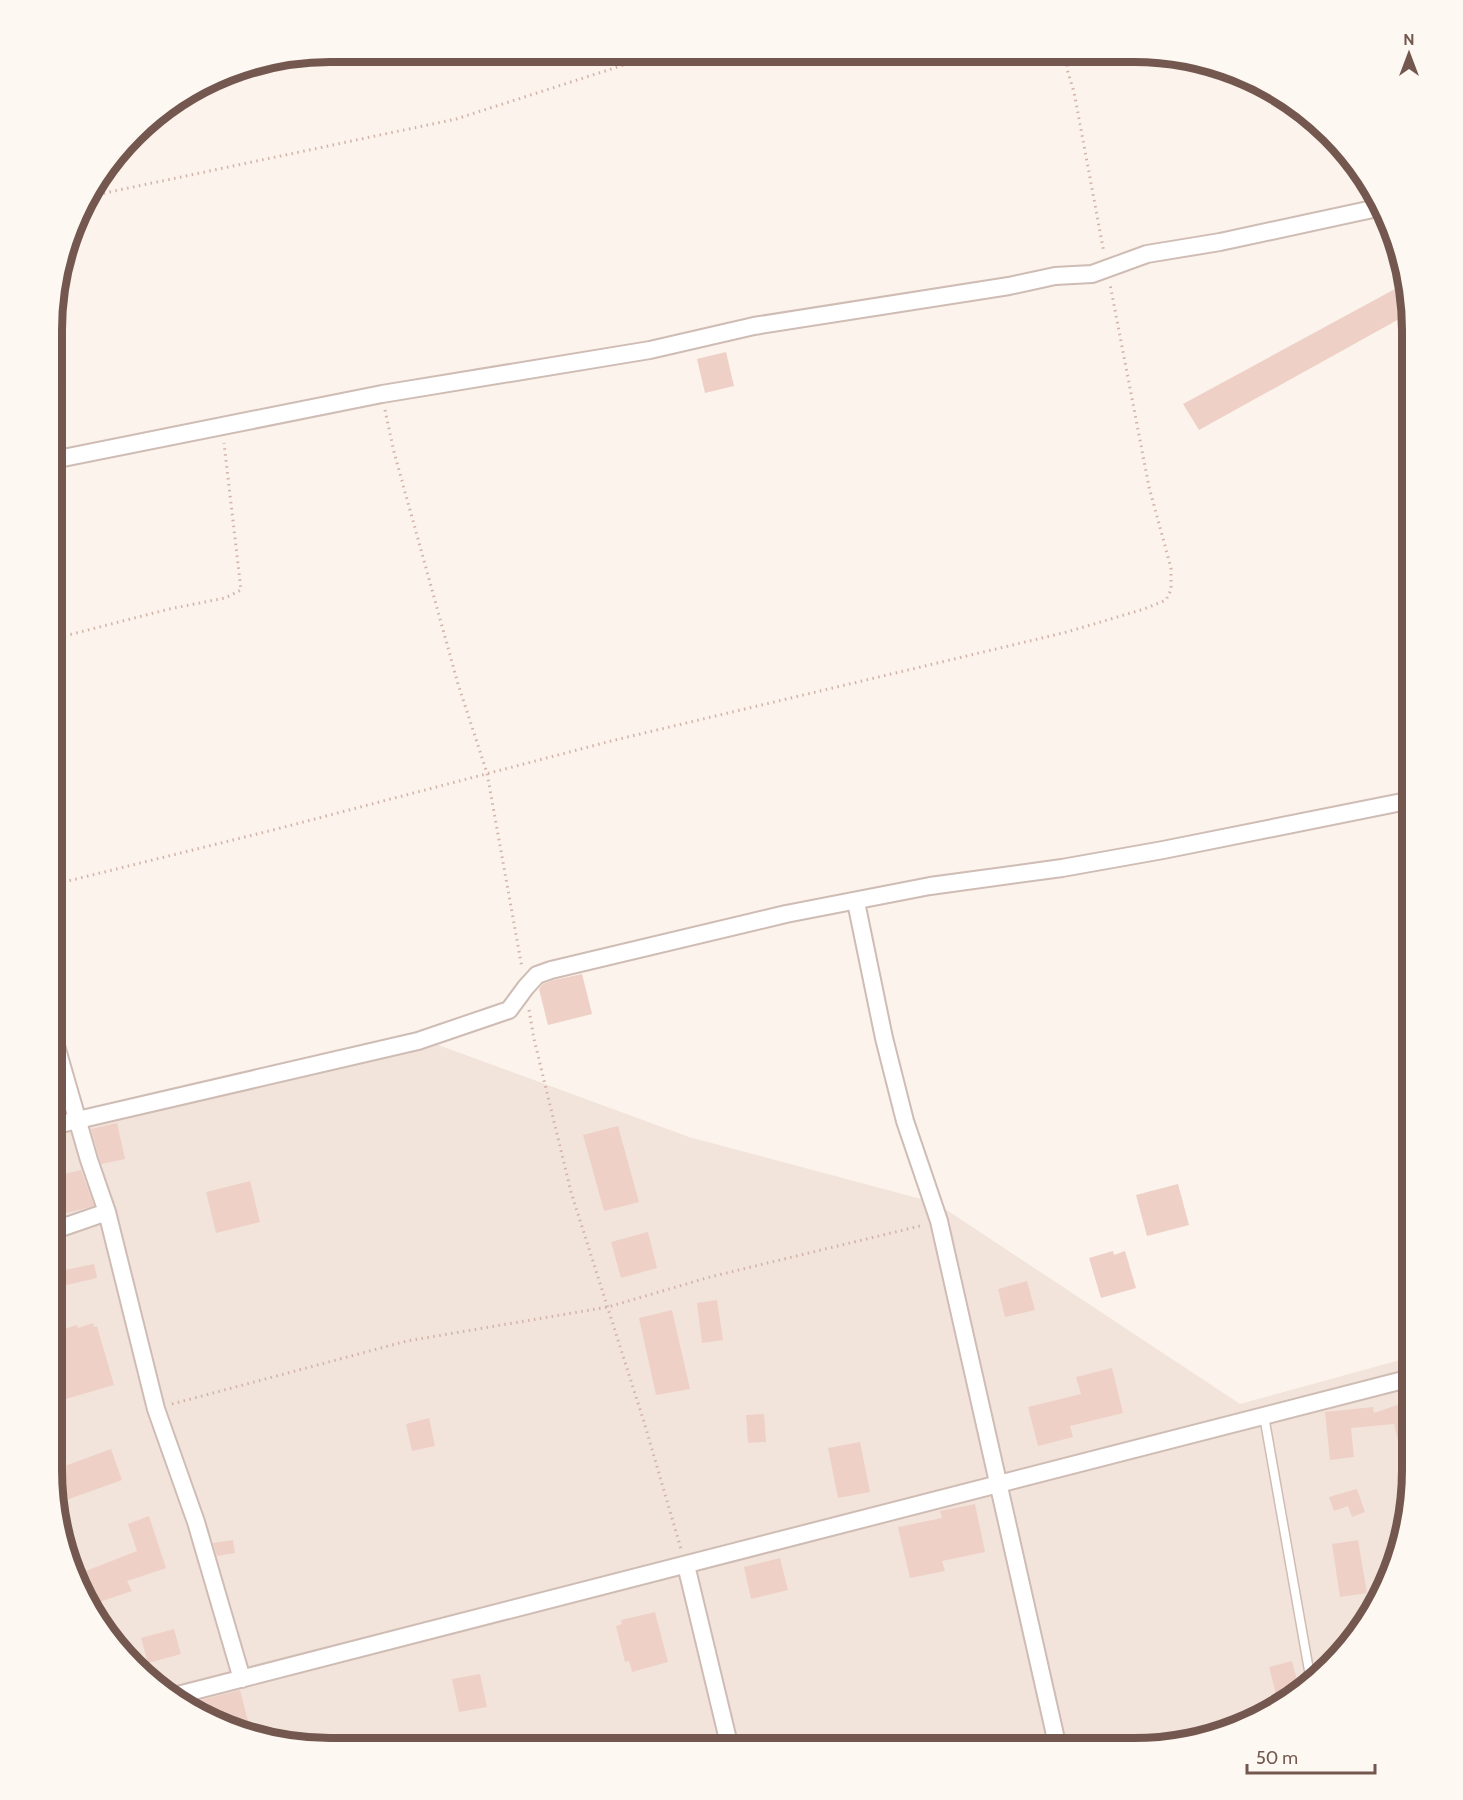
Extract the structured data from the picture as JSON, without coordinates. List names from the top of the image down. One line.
{"scale_bar":"50 m","north":"top"}
